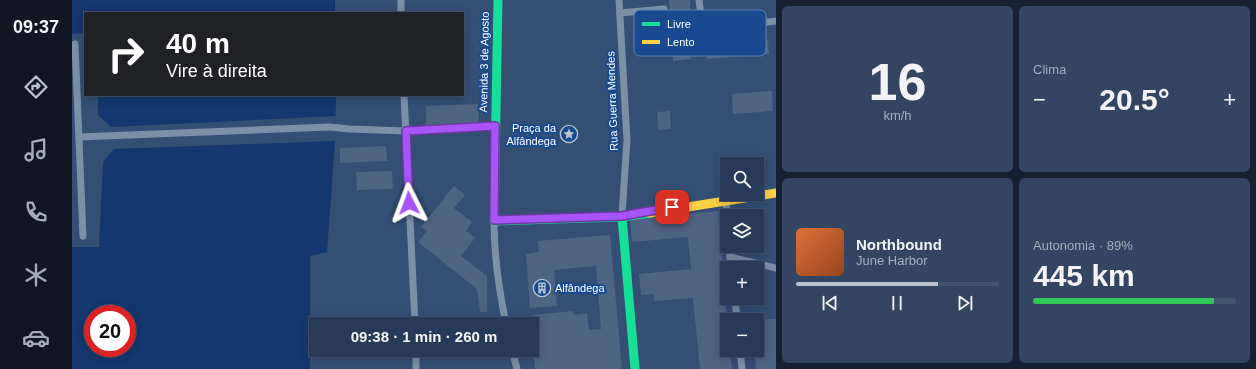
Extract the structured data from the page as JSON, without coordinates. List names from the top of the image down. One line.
{"streets":{"street":["Avenida 3 de Agosto","Rua Guerra Mendes"]},"places":{"place":["Praça da Alfândega"],"building":["Alfândega"]},"legend":["Livre","Lento"],"page":{"tabs":"09:37","tile":[["16","km/h"],"Clima",["Autonomia · 89%","445 km"]],"turn":["40 m","Vire à direita"],"heat":["−","20.5°","+"],"map_buttons":["+","−"],"song":["Northbound","June Harbor"],"limit":"20","trip":"09:38 · 1 min · 260 m"}}
